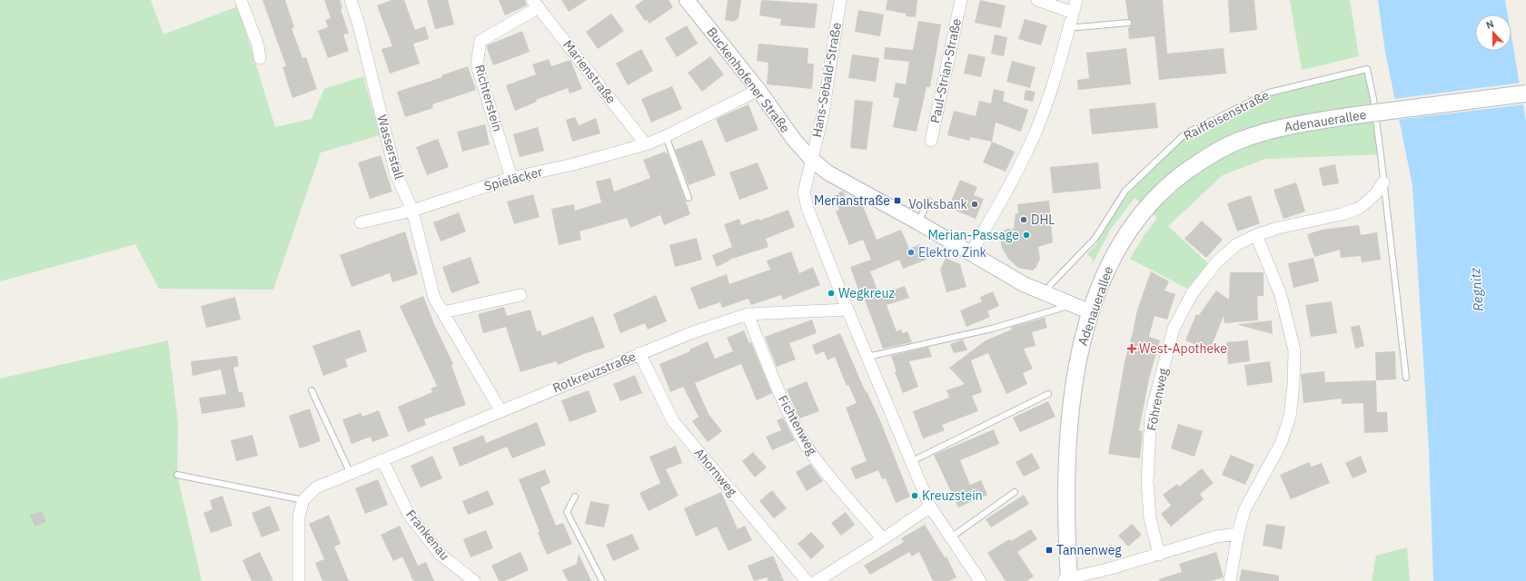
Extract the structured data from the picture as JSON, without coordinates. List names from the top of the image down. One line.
{"streets":{"main road":["Adenauerallee"],"street":["Paul-Strian-Straße","Marienstraße","Buckenhofener Straße","Hans-Sebald-Straße","Richterstein","Wasserstall","Spieläcker","Rotkreuzstraße","Föhrenweg","Fichtenweg","Ahornweg","Frankenau"],"lane":["Raiffeisenstraße"]},"crossings":[["Marienstraße","Richterstein"],["Marienstraße","Spieläcker"],["Buckenhofener Straße","Hans-Sebald-Straße"],["Buckenhofener Straße","Spieläcker"],["Richterstein","Spieläcker"],["Raiffeisenstraße","Föhrenweg"],["Wasserstall","Spieläcker"],["Wasserstall","Rotkreuzstraße"],["Rotkreuzstraße","Fichtenweg"],["Rotkreuzstraße","Ahornweg"],["Rotkreuzstraße","Frankenau"]],"water":["Regnitz"],"places":{"transit":["Merianstraße","Tannenweg"],"other":["Volksbank","DHL","Merian-Passage","Elektro Zink","Wegkreuz","Kreuzstein"],"health":["West-Apotheke"]},"north":"top"}
